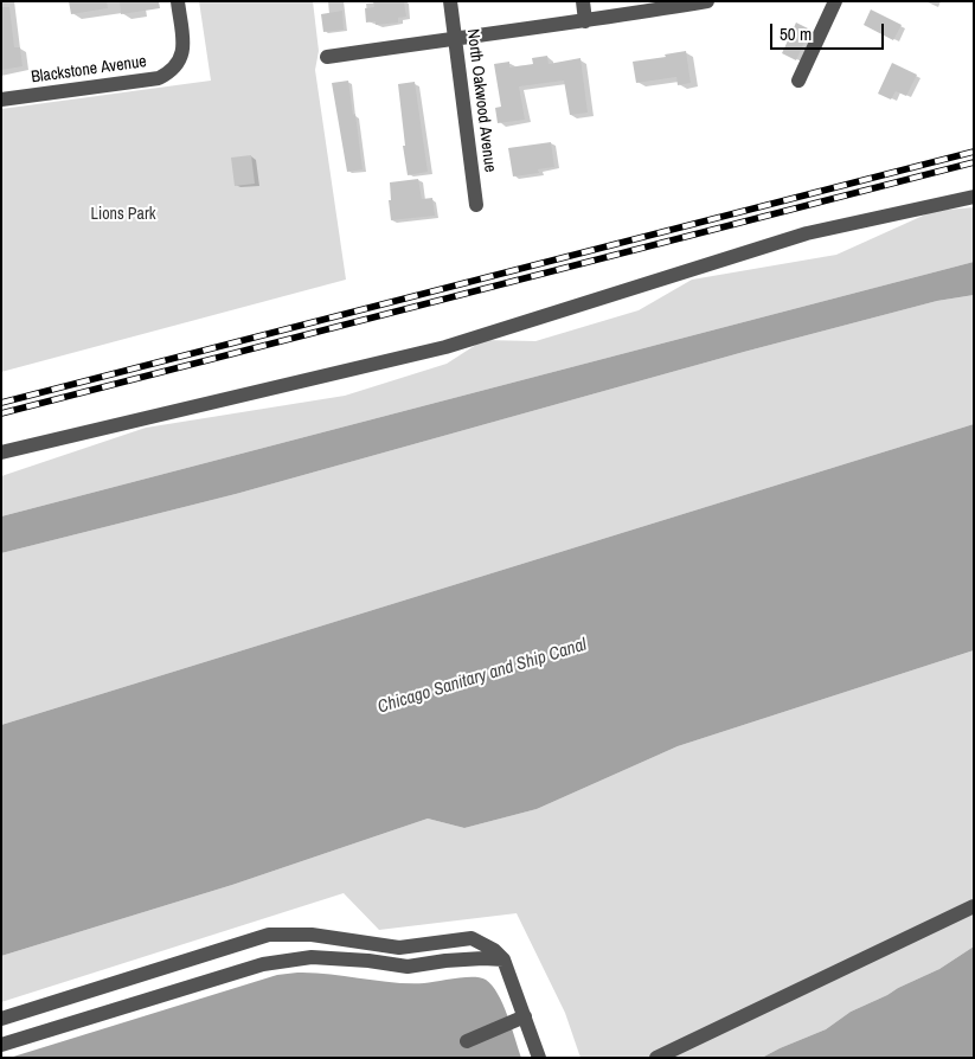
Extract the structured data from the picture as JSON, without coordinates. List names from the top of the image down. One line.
{"streets":{"street":["Blackstone Avenue","North Oakwood Avenue"]},"water":["Chicago Sanitary and Ship Canal"],"parks":["Lions Park"],"scale_bar":"50 m"}
